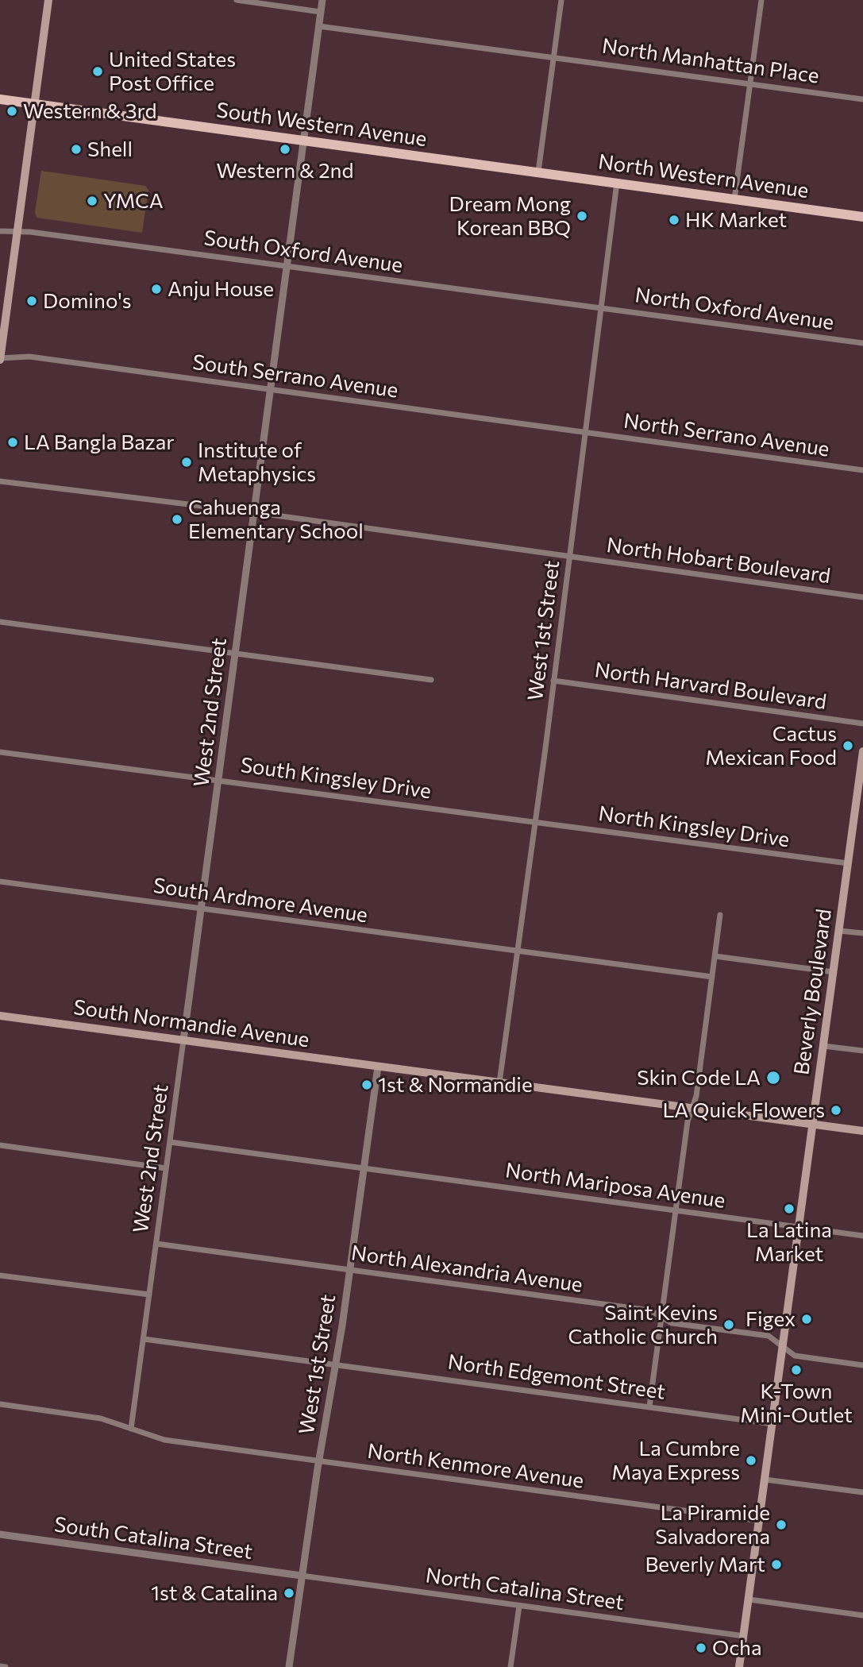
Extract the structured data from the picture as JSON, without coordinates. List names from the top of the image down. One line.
{"streets":{"main road":["South Western Avenue","North Western Avenue","Beverly Boulevard","South Normandie Avenue"],"street":["North Manhattan Place","South Oxford Avenue","North Oxford Avenue","South Serrano Avenue","North Serrano Avenue","North Hobart Boulevard","West 1st Street","North Harvard Boulevard","West 2nd Street","South Kingsley Drive","North Kingsley Drive","South Ardmore Avenue","North Mariposa Avenue","North Alexandria Avenue","North Edgemont Street","North Kenmore Avenue","South Catalina Street","North Catalina Street"]},"crossings":[["North Manhattan Place","West 2nd Street"],["South Western Avenue","North Western Avenue"],["South Western Avenue","West 2nd Street"],["North Western Avenue","West 1st Street"],["South Oxford Avenue","North Oxford Avenue"],["South Oxford Avenue","West 1st Street"],["South Oxford Avenue","West 2nd Street"],["North Oxford Avenue","West 1st Street"],["South Serrano Avenue","North Serrano Avenue"],["South Serrano Avenue","West 1st Street"],["South Serrano Avenue","West 2nd Street"],["North Serrano Avenue","West 1st Street"],["North Hobart Boulevard","West 1st Street"],["North Hobart Boulevard","West 2nd Street"],["West 1st Street","North Harvard Boulevard"],["West 1st Street","South Kingsley Drive"],["West 1st Street","North Kingsley Drive"],["West 1st Street","South Ardmore Avenue"],["West 1st Street","South Normandie Avenue"],["West 1st Street","North Mariposa Avenue"],["West 1st Street","North Alexandria Avenue"],["West 1st Street","North Edgemont Street"],["West 1st Street","North Kenmore Avenue"],["West 1st Street","South Catalina Street"],["West 1st Street","North Catalina Street"],["West 2nd Street","South Kingsley Drive"],["West 2nd Street","South Ardmore Avenue"],["West 2nd Street","South Normandie Avenue"],["West 2nd Street","North Mariposa Avenue"],["West 2nd Street","North Alexandria Avenue"],["West 2nd Street","North Edgemont Street"],["West 2nd Street","North Kenmore Avenue"],["South Kingsley Drive","North Kingsley Drive"],["North Kingsley Drive","Beverly Boulevard"],["Beverly Boulevard","South Normandie Avenue"],["Beverly Boulevard","North Mariposa Avenue"],["Beverly Boulevard","North Alexandria Avenue"],["Beverly Boulevard","North Edgemont Street"],["Beverly Boulevard","North Kenmore Avenue"],["Beverly Boulevard","North Catalina Street"],["South Catalina Street","North Catalina Street"]],"places":["United States Post Office","Western & 3rd","Shell","Western & 2nd","YMCA","Dream Mong Korean BBQ","HK Market","Anju House","Domino's","LA Bangla Bazar","Institute of Metaphysics","Cahuenga Elementary School","Cactus Mexican Food","Skin Code LA","1st & Normandie","LA Quick Flowers","La Latina Market","Figex","Saint Kevins Catholic Church","K-Town Mini-Outlet","La Cumbre Maya Express","La Piramide Salvadorena","Beverly Mart","1st & Catalina","Ocha"]}
